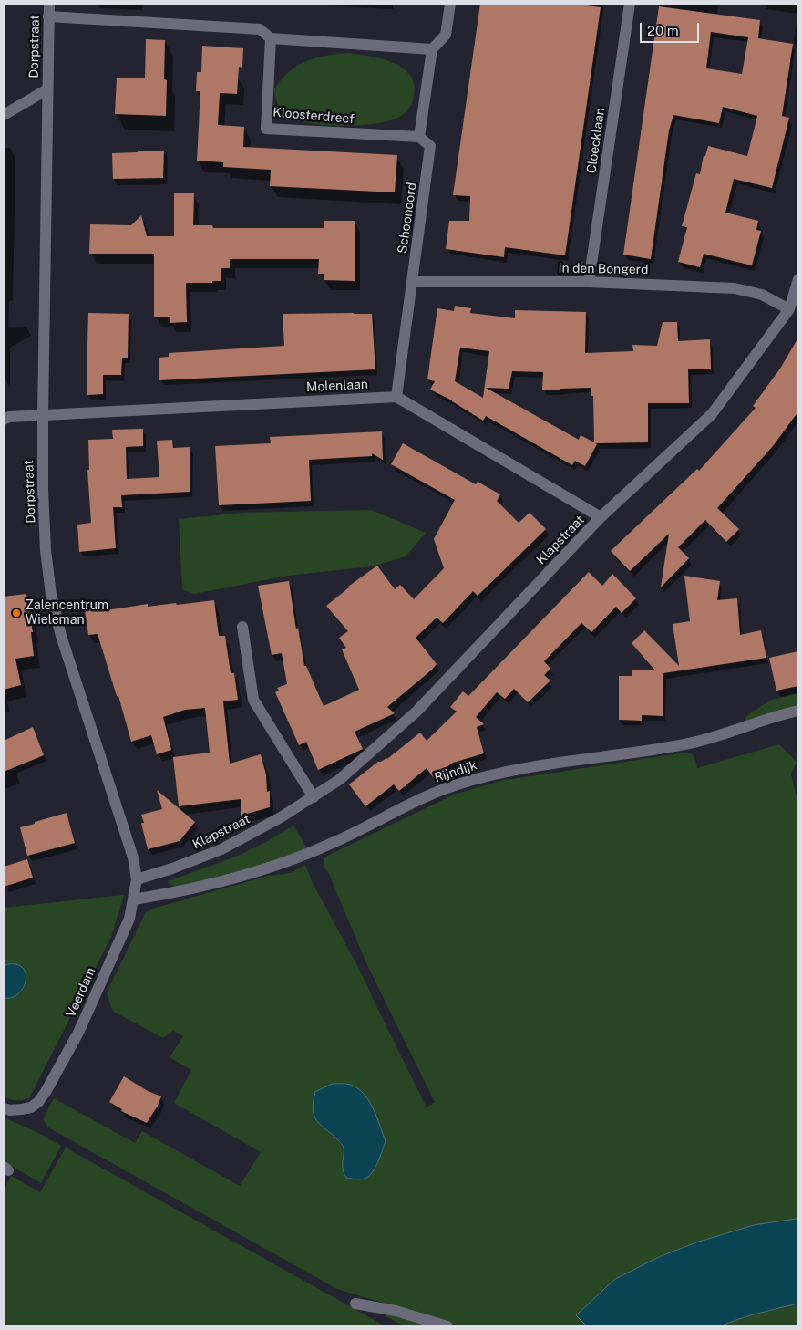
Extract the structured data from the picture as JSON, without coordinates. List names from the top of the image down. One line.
{"streets":{"street":["Dorpstraat","Kloosterdreef","Cloecklaan","Schoonoord","In den Bongerd","Molenlaan","Klapstraat","Rijndijk","Veerdam"]},"crossings":[["Dorpstraat","Molenlaan"],["Dorpstraat","Klapstraat"],["Dorpstraat","Veerdam"],["Kloosterdreef","Schoonoord"],["Cloecklaan","In den Bongerd"],["Schoonoord","In den Bongerd"],["Schoonoord","Molenlaan"],["In den Bongerd","Klapstraat"],["Klapstraat","Veerdam"],["Rijndijk","Veerdam"]],"places":["Zalencentrum Wieleman"],"scale_bar":"20 m"}
